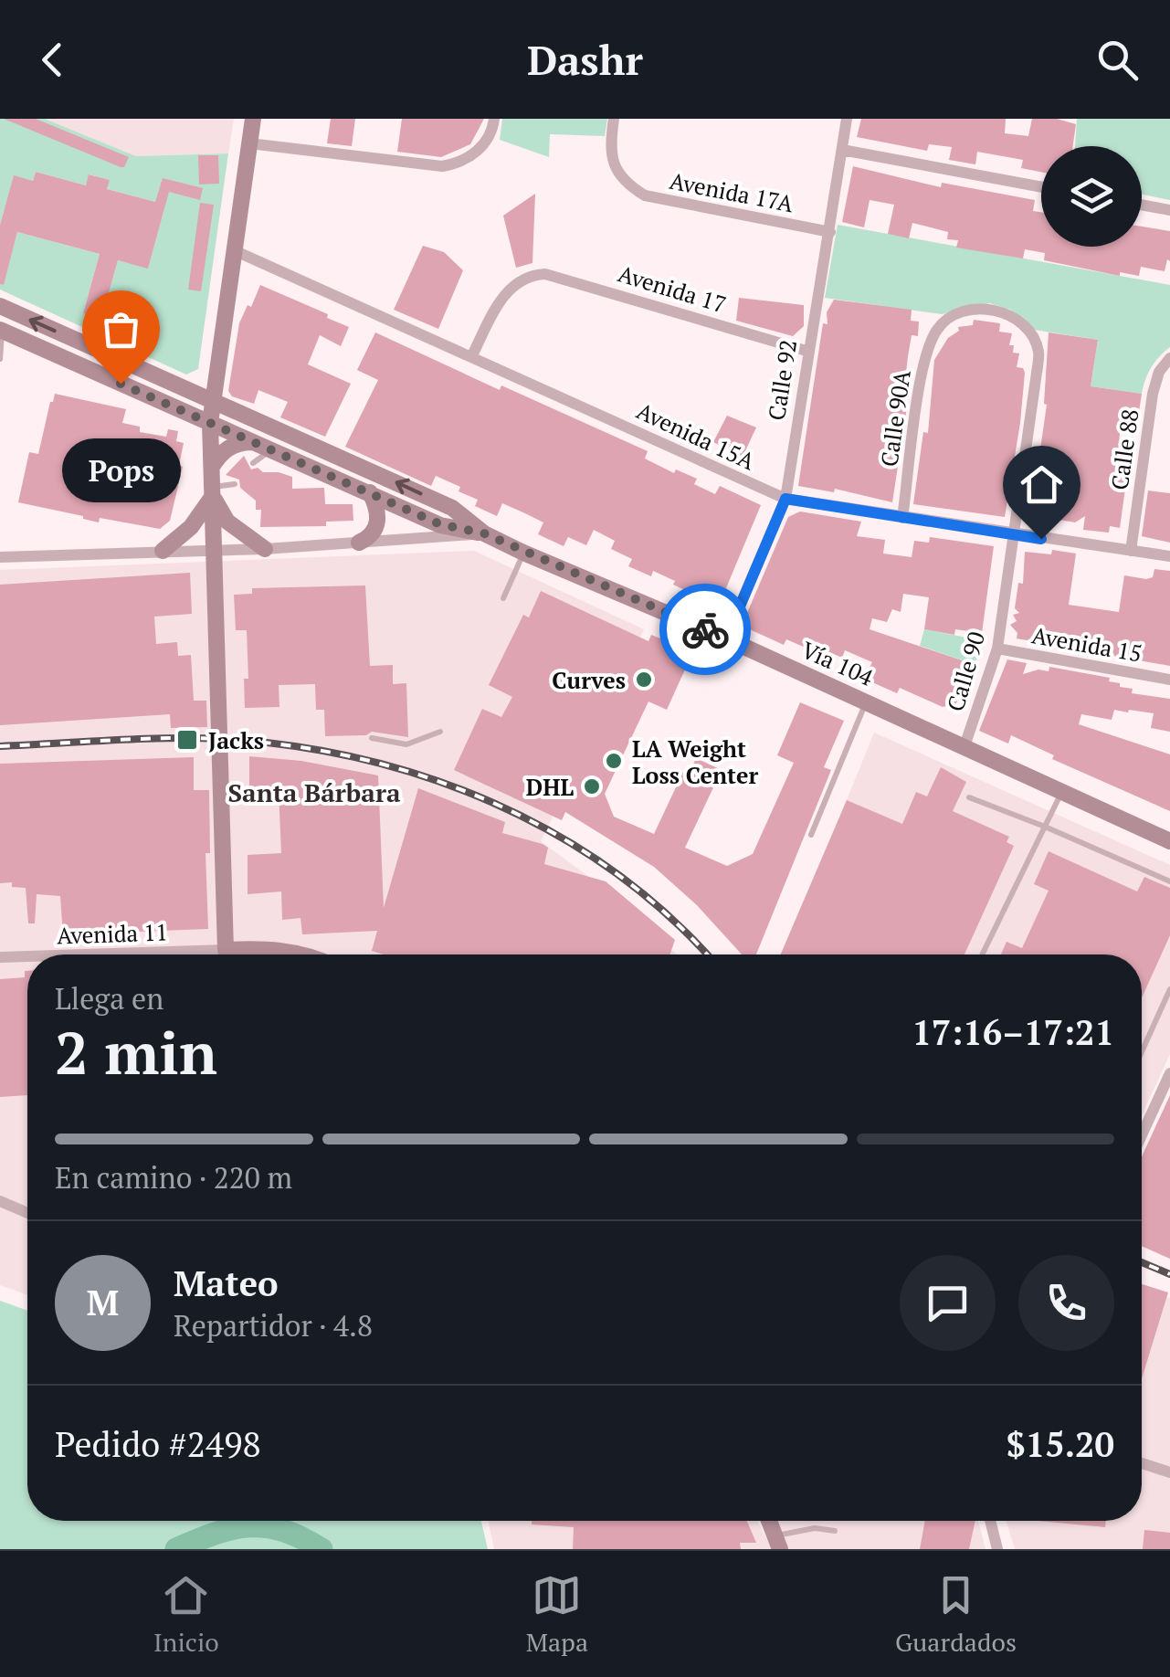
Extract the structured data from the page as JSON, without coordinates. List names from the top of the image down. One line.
{"streets":{"main road":["Vía 104"],"street":["Avenida 17A","Avenida 17","Calle 92","Calle 90A","Avenida 15A","Calle 88","Avenida 15","Calle 90","Avenida 11"]},"crossings":[["Avenida 17A","Calle 92"],["Avenida 17","Calle 92"],["Avenida 17","Avenida 15A"],["Calle 92","Avenida 15A"],["Calle 92","Vía 104"],["Calle 90A","Avenida 15A"],["Calle 90A","Calle 90"],["Avenida 15A","Calle 88"],["Avenida 15A","Calle 90"],["Avenida 15","Calle 90"],["Vía 104","Calle 90"]],"districts":["Santa Bárbara"],"places":{"other":["Pops","Curves","LA Weight Loss Center","DHL"],"transit":["Jacks"]},"page":{"header":"Dashr","bubble":"Pops","heading":["2 min","Llega en","17:16–17:21"],"panel":["Mateo","Repartidor · 4.8","Pedido #2498","$15.20"],"bar":"En camino · 220 m","round":"M","tabs":["Inicio","Mapa","Guardados"]}}
